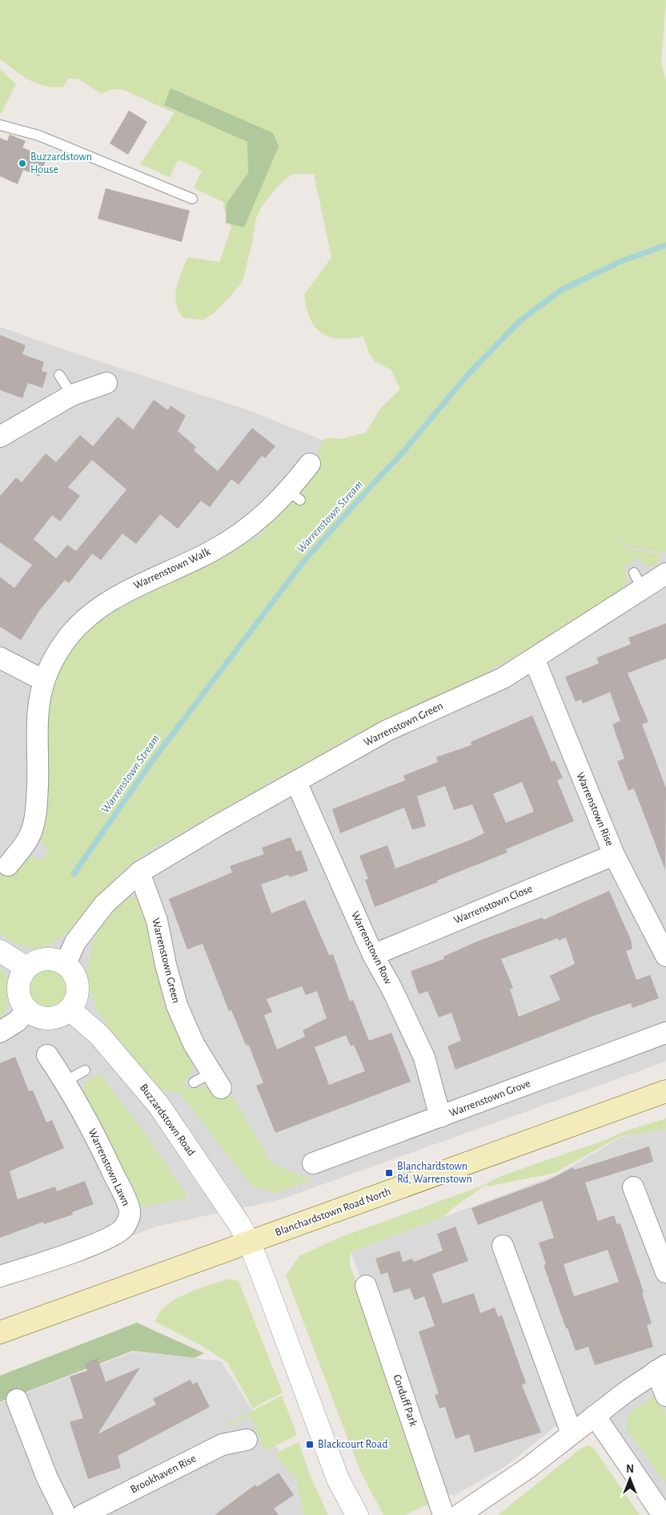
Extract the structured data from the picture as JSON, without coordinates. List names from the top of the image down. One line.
{"streets":{"main road":["Blanchardstown Road North"],"street":["Warrenstown Walk","Warrenstown Green","Warrenstown Rise","Warrenstown Close","Warrenstown Row","Warrenstown Grove","Buzzardstown Road","Warrenstown Lawn","Corduff Park","Brookhaven Rise"]},"crossings":[["Warrenstown Green","Warrenstown Rise"],["Warrenstown Green","Warrenstown Row"],["Warrenstown Green","Buzzardstown Road"],["Warrenstown Rise","Warrenstown Close"],["Warrenstown Close","Warrenstown Row"],["Warrenstown Row","Warrenstown Grove"],["Buzzardstown Road","Blanchardstown Road North"]],"water":["Warrenstown Stream"],"places":{"other":["Buzzardstown House"],"transit":["Blanchardstown Rd, Warrenstown","Blackcourt Road"]},"north":"top"}
